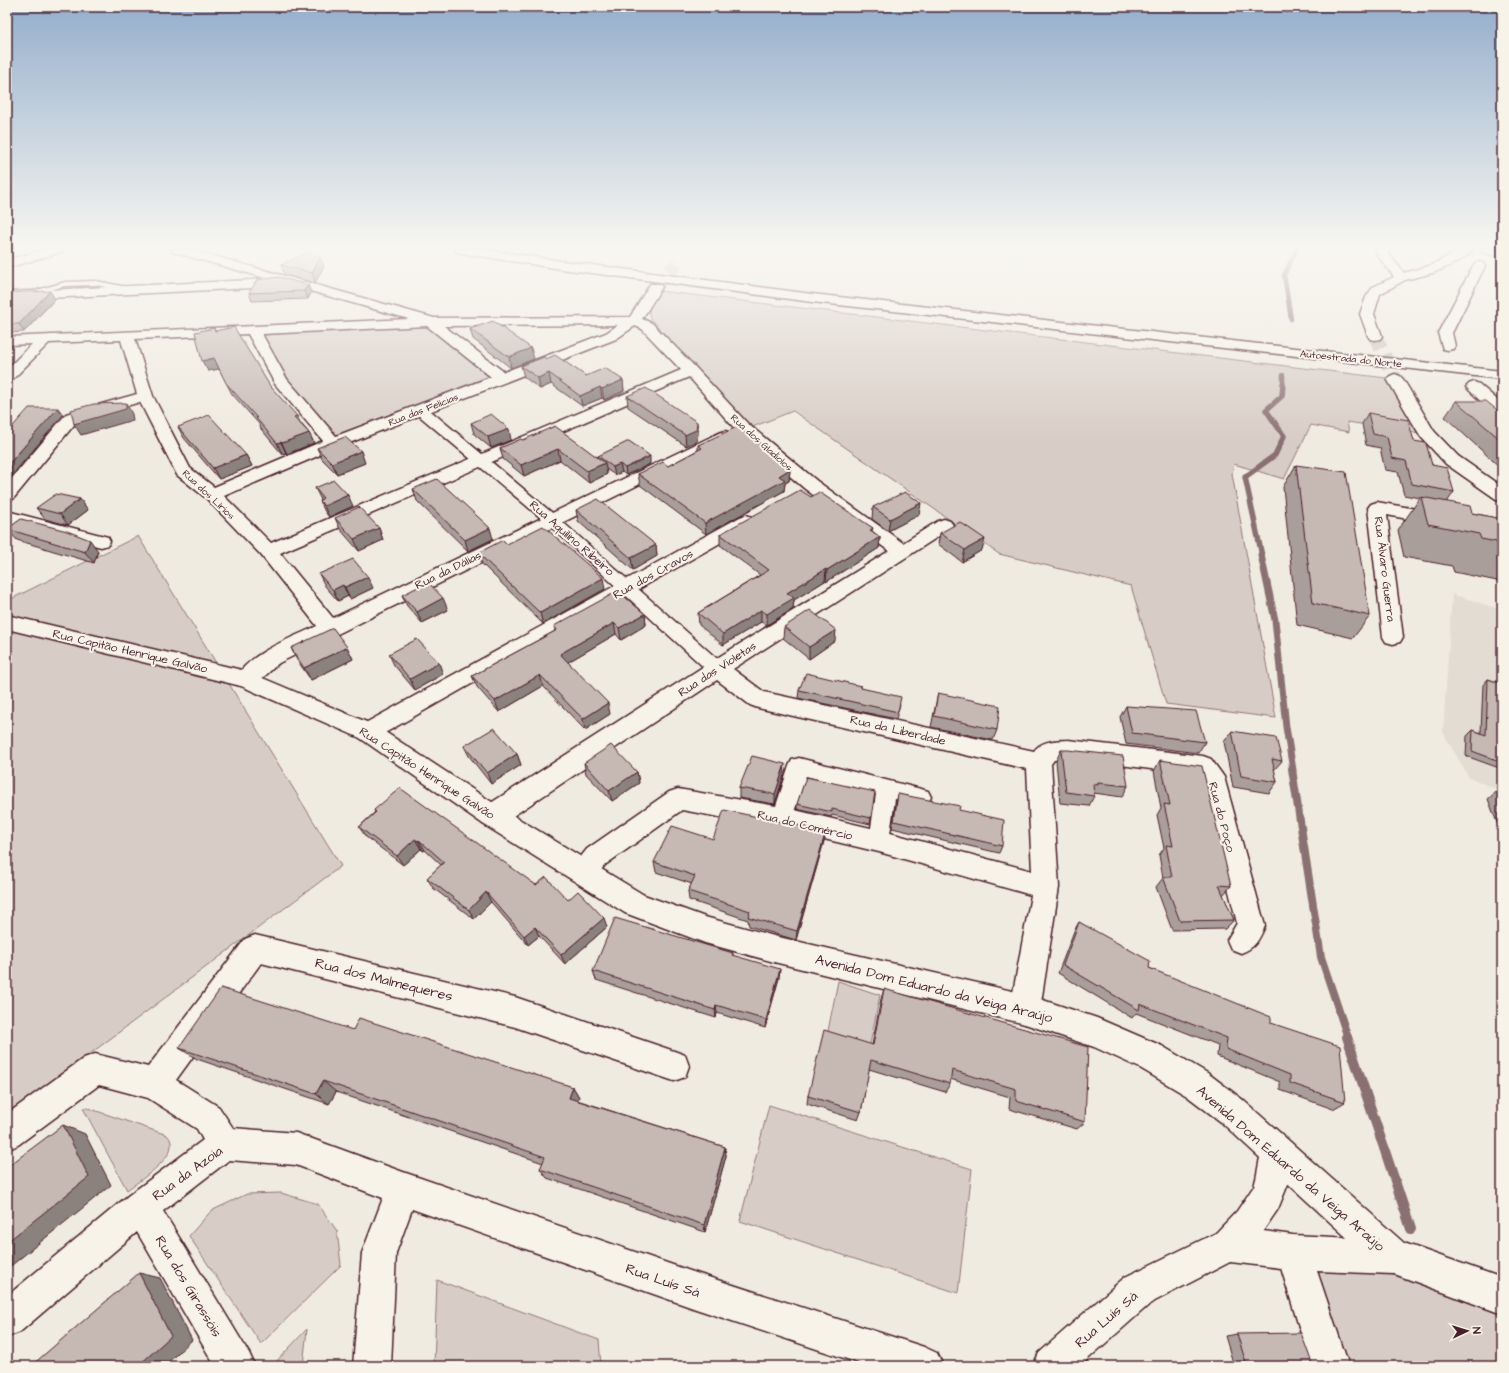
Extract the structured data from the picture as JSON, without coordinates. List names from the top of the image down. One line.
{"streets":{"main road":["Autoestrada do Norte","Rua das Felícias","Rua dos Gladíolos","Rua dos Lírios","Rua Aquilino Ribeiro","Rua Álvaro Guerra","Rua da Dálias","Rua dos Cravos","Rua Capitão Henrique Galvão","Rua das Violetas","Rua da Liberdade","Rua do Poço","Rua do Comércio","Rua dos Malmequeres","Avenida Dom Eduardo da Veiga Araújo","Rua da Azoia","Rua Luís Sá","Rua dos Girassóis"]},"crossings":[["Rua das Felícias","Rua dos Gladíolos"],["Rua das Felícias","Rua dos Lírios"],["Rua das Felícias","Rua Aquilino Ribeiro"],["Rua dos Gladíolos","Rua da Dálias"],["Rua dos Gladíolos","Rua das Violetas"],["Rua dos Lírios","Rua da Dálias"],["Rua Aquilino Ribeiro","Rua da Dálias"],["Rua Aquilino Ribeiro","Rua dos Cravos"],["Rua Aquilino Ribeiro","Rua das Violetas"],["Rua Aquilino Ribeiro","Rua da Liberdade"],["Rua da Dálias","Rua Capitão Henrique Galvão"],["Rua dos Cravos","Rua Capitão Henrique Galvão"],["Rua Capitão Henrique Galvão","Rua das Violetas"],["Rua Capitão Henrique Galvão","Rua do Comércio"],["Rua Capitão Henrique Galvão","Avenida Dom Eduardo da Veiga Araújo"],["Rua da Liberdade","Rua do Poço"],["Rua do Comércio","Avenida Dom Eduardo da Veiga Araújo"],["Rua da Azoia","Rua Luís Sá"],["Rua da Azoia","Rua dos Girassóis"]],"north":"right"}
